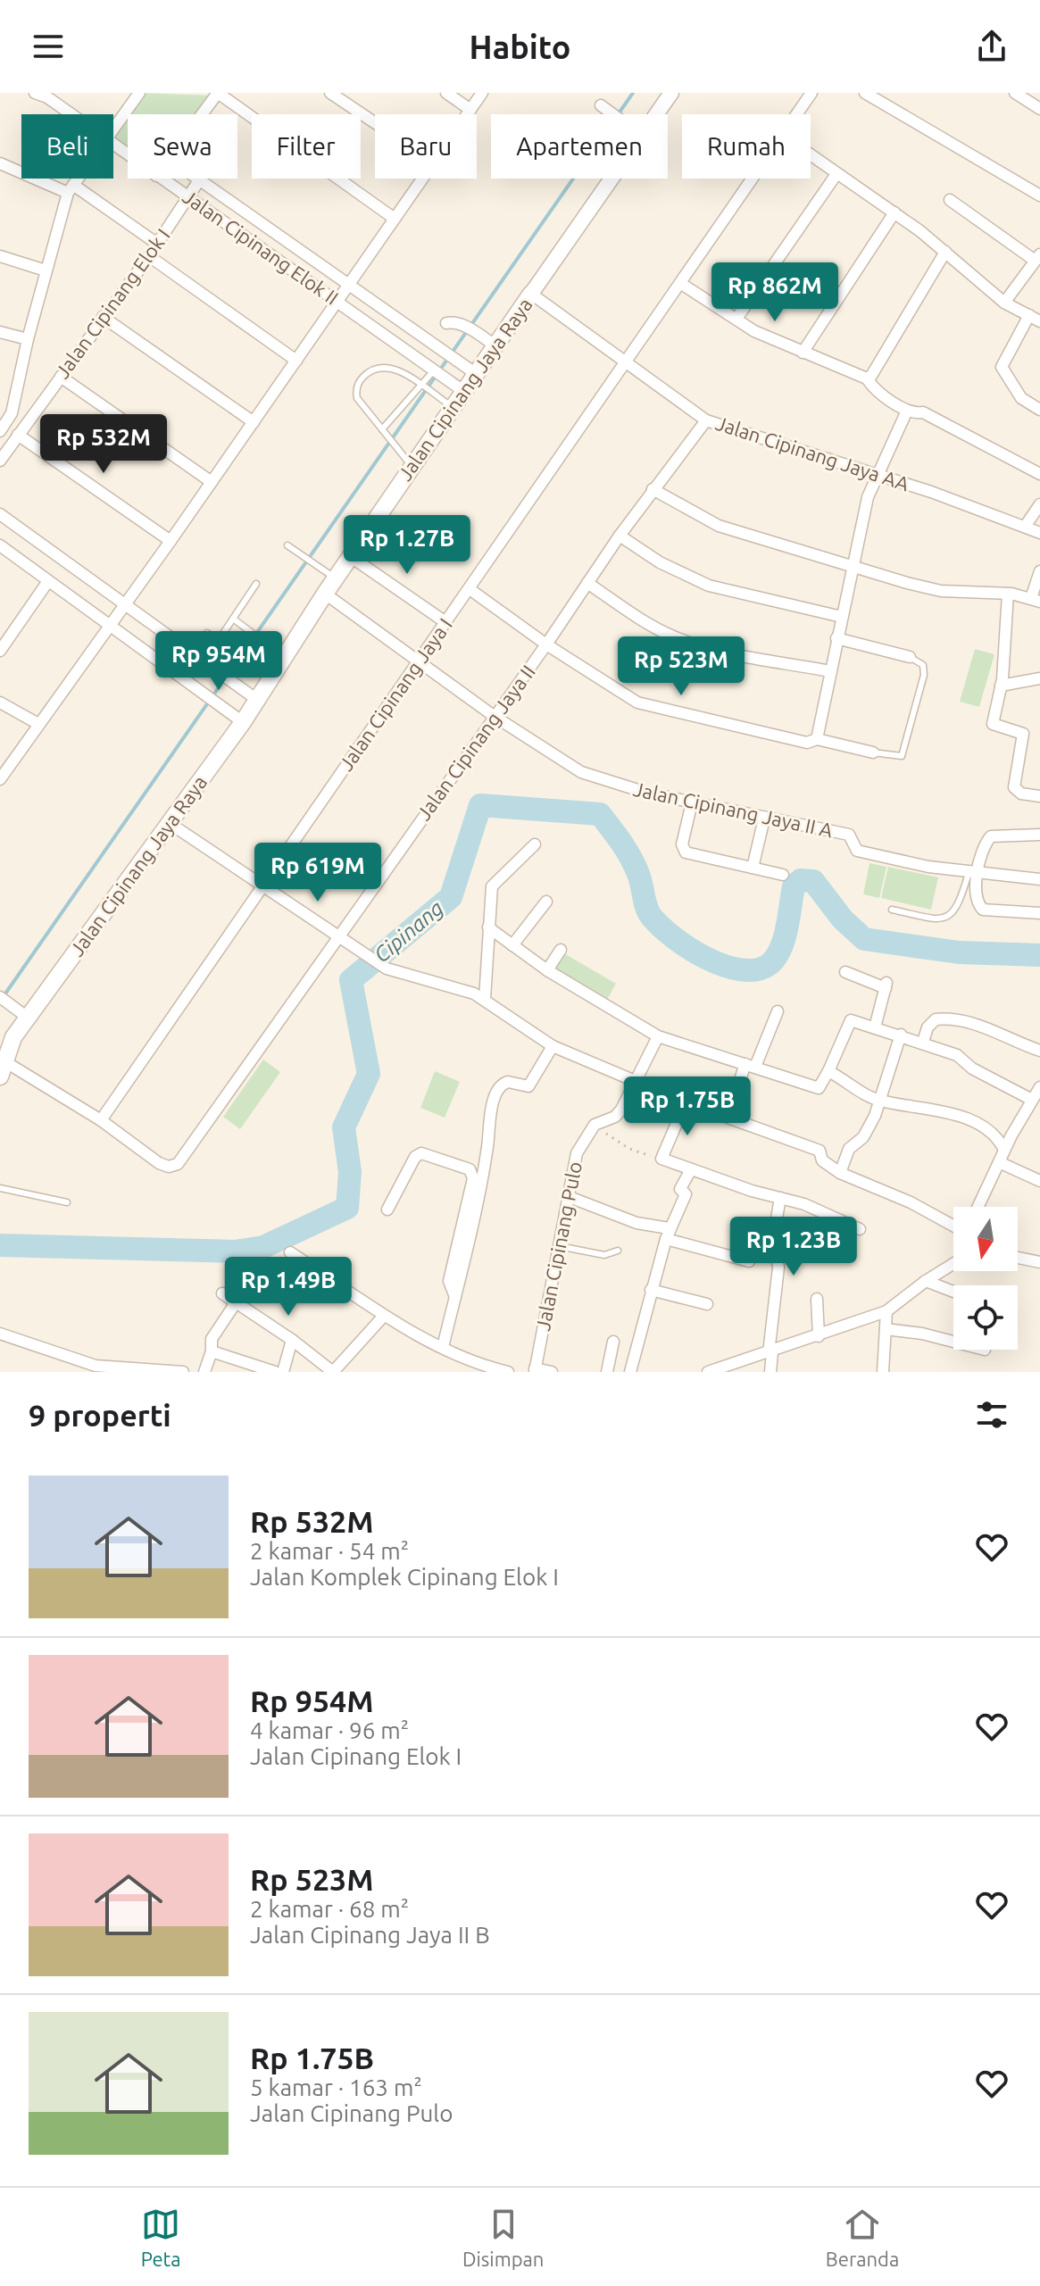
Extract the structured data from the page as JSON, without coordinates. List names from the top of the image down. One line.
{"streets":{"main road":["Jalan Cipinang Jaya Raya"],"street":["Jalan Cipinang Elok II","Jalan Cipinang Elok I","Jalan Cipinang Jaya AA","Jalan Cipinang Jaya I","Jalan Cipinang Jaya II","Jalan Cipinang Jaya II A","Jalan Cipinang Pulo"]},"crossings":[["Jalan Cipinang Elok II","Jalan Cipinang Elok I"],["Jalan Cipinang Elok II","Jalan Cipinang Jaya Raya"],["Jalan Cipinang Jaya Raya","Jalan Cipinang Jaya AA"],["Jalan Cipinang Jaya Raya","Jalan Cipinang Jaya II A"],["Jalan Cipinang Jaya AA","Jalan Cipinang Jaya I"],["Jalan Cipinang Jaya AA","Jalan Cipinang Jaya II"],["Jalan Cipinang Jaya I","Jalan Cipinang Jaya II"],["Jalan Cipinang Jaya I","Jalan Cipinang Jaya II A"],["Jalan Cipinang Jaya II","Jalan Cipinang Jaya II A"]],"water":["Cipinang"],"north":"bottom","page":{"header":"Habito","chip":["Beli","Sewa","Filter","Baru","Apartemen","Rumah"],"price":["Rp 862M","Rp 532M","Rp 1.27B","Rp 954M","Rp 523M","Rp 619M","Rp 1.75B","Rp 1.23B","Rp 1.49B"],"heading":"9 properti","list":[{"name":"Rp 532M","note":"2 kamar · 54 m² · Jalan Komplek Cipinang Elok I"},{"name":"Rp 954M","note":"4 kamar · 96 m² · Jalan Cipinang Elok I"},{"name":"Rp 523M","note":"2 kamar · 68 m² · Jalan Cipinang Jaya II B"},{"name":"Rp 1.75B","note":"5 kamar · 163 m² · Jalan Cipinang Pulo"}],"tabs":["Peta","Disimpan","Beranda"]}}
